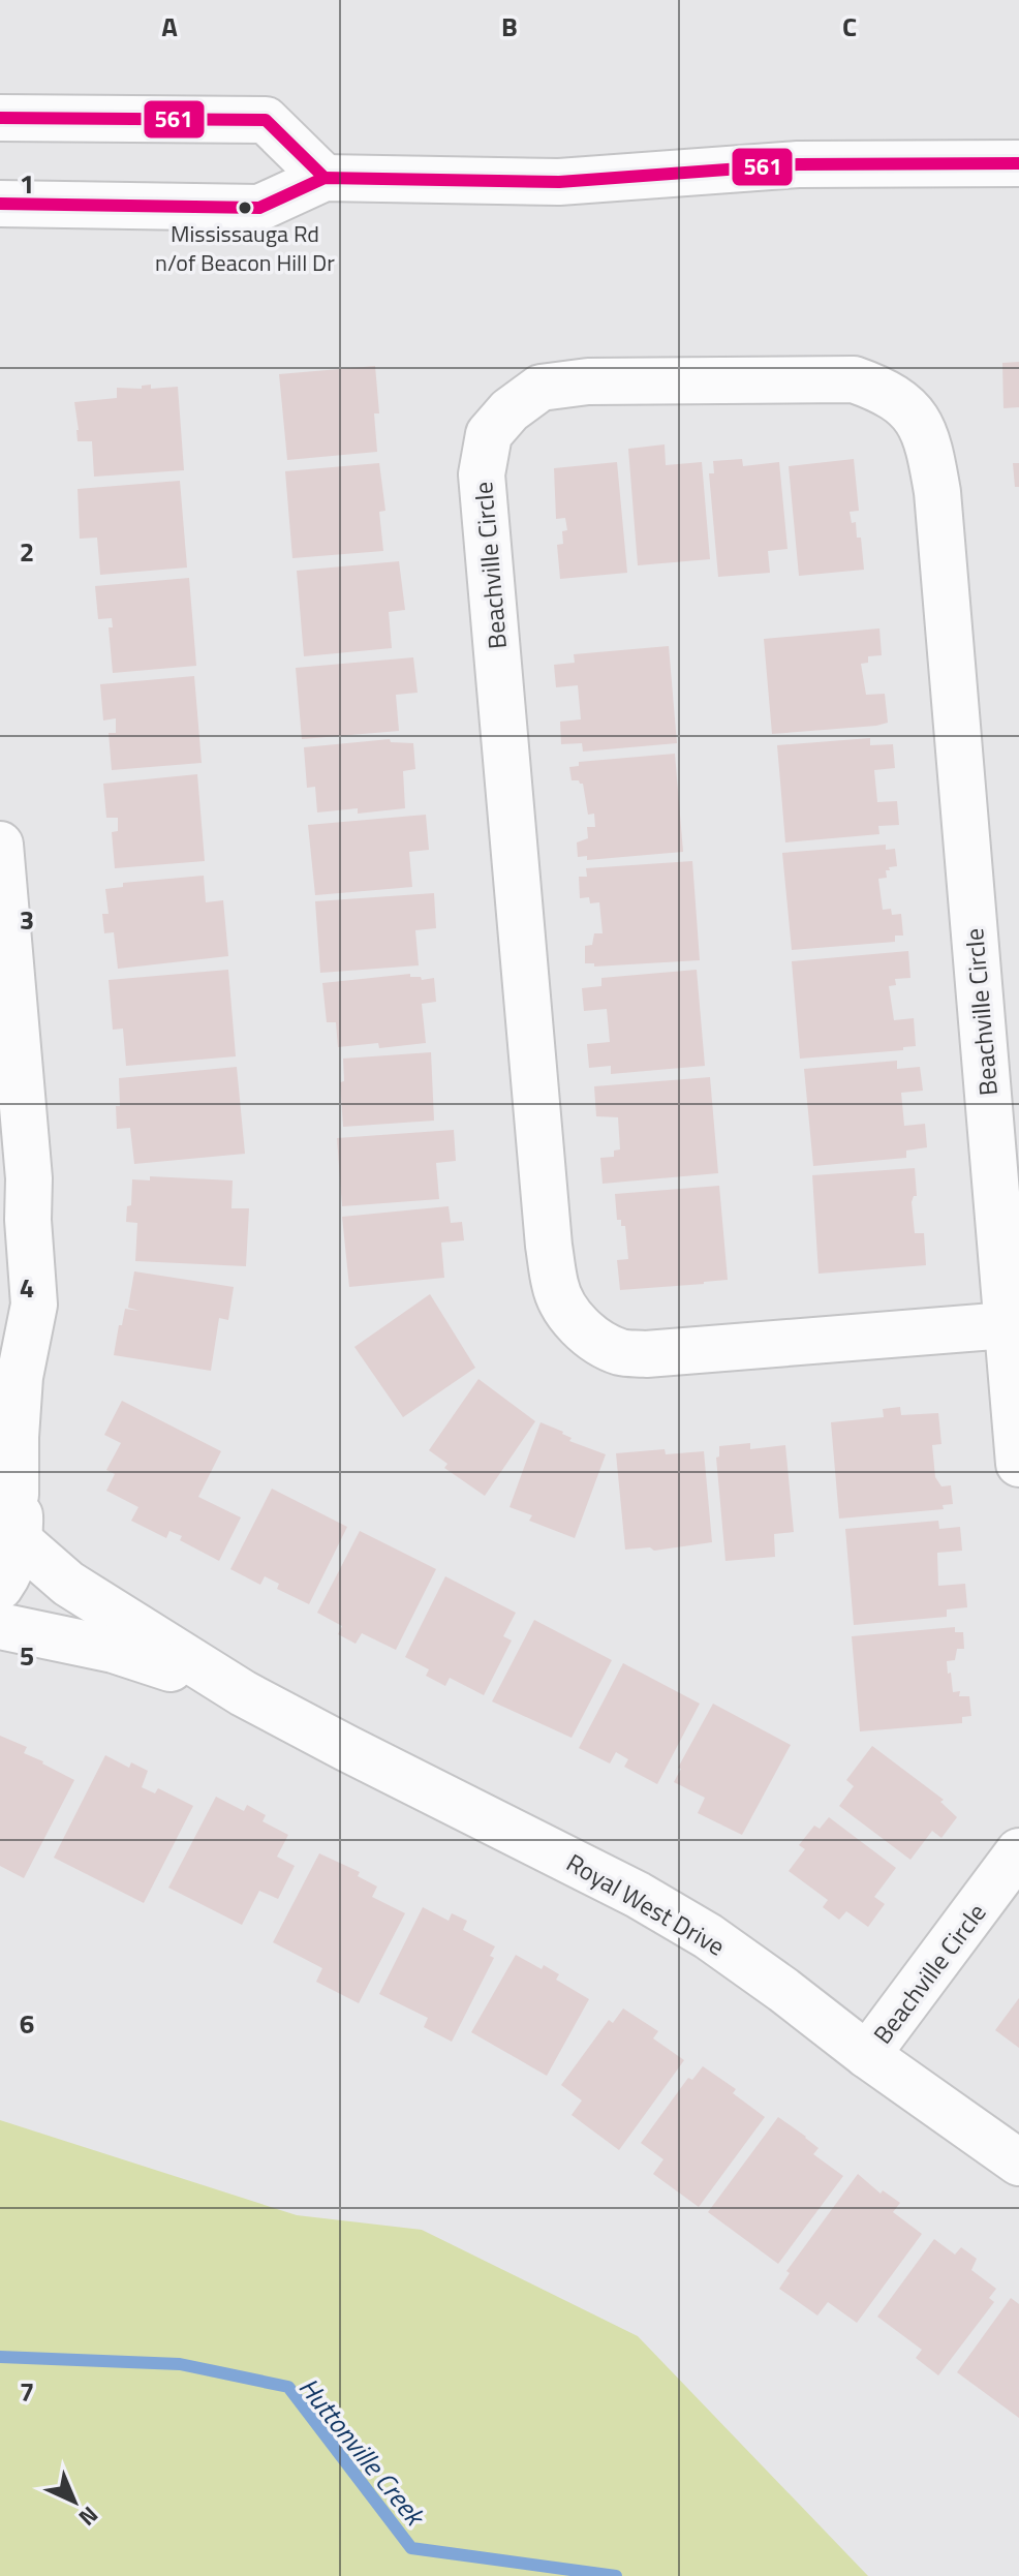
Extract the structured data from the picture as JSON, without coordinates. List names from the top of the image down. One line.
{"streets":{"street":["Beachville Circle","Royal West Drive"]},"crossings":[["Beachville Circle","Royal West Drive"]],"water":["Huttonville Creek"],"places":["Mississauga Rd n/of Beacon Hill Dr"],"lines":["transit line 561"],"north":"bottom right","grid":{"columns":["A","B","C"],"rows":["1","2","3","4","5","6","7"]}}
